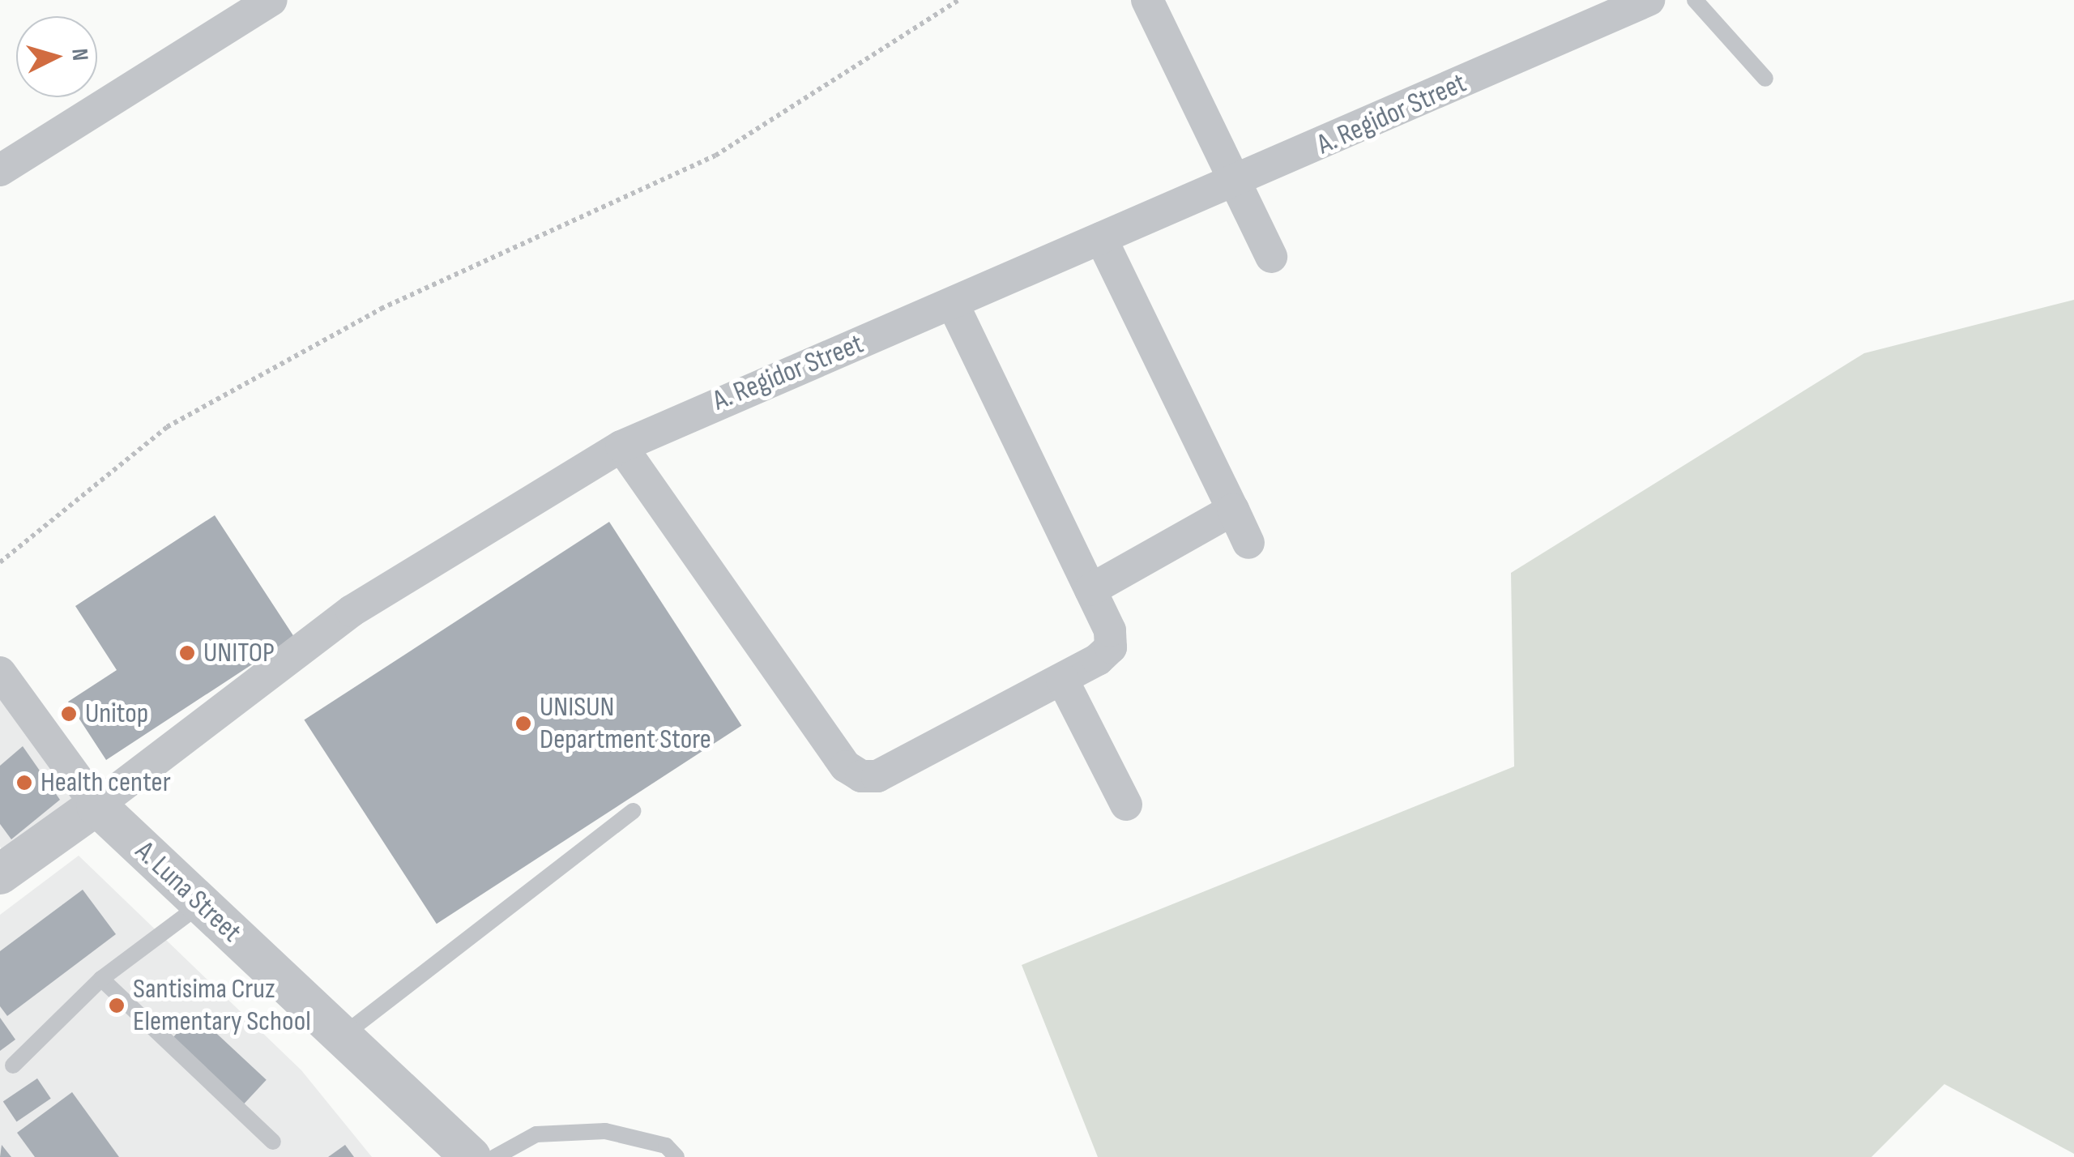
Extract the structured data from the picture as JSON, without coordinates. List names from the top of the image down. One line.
{"streets":{"street":["A. Regidor Street","A. Luna Street"]},"crossings":[["A. Regidor Street","A. Luna Street"]],"places":["UNITOP","Unitop","UNISUN Department Store","Health center","Santisima Cruz Elementary School"],"north":"right"}
